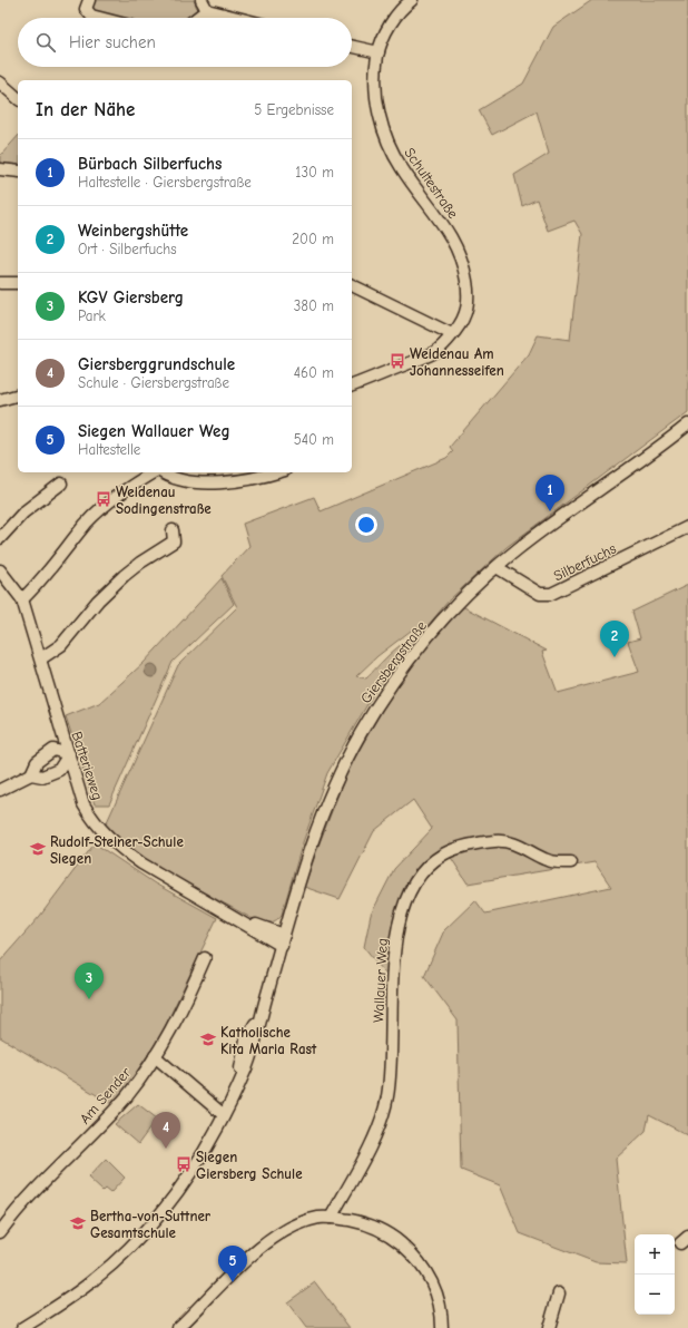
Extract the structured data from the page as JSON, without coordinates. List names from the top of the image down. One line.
{"streets":{"street":["Schultestraße","Silberfuchs","Giersbergstraße","Batterieweg","Wallauer Weg","Am Sender"]},"crossings":[["Silberfuchs","Giersbergstraße"],["Giersbergstraße","Batterieweg"]],"places":{"bus stop":["Weidenau Am Johannesseifen","Weidenau Sodingenstraße","Siegen Giersberg Schule"],"school or university":["Rudolf-Steiner-Schule Siegen","Katholische Kita Maria Rast","Bertha-von-Suttner Gesamtschule"]},"page":{"search":"Hier suchen","heading":["In der Nähe","5 Ergebnisse"],"list":[{"mark":"1","name":"Bürbach Silberfuchs","note":"Haltestelle · Giersbergstraße","value":"130 m"},{"mark":"2","name":"Weinbergshütte","note":"Ort · Silberfuchs","value":"200 m"},{"mark":"3","name":"KGV Giersberg","note":"Park","value":"380 m"},{"mark":"4","name":"Giersberggrundschule","note":"Schule · Giersbergstraße","value":"460 m"},{"mark":"5","name":"Siegen Wallauer Weg","note":"Haltestelle","value":"540 m"}],"pins":["1","2","3","4","5"],"map_buttons":["+","−"]}}
